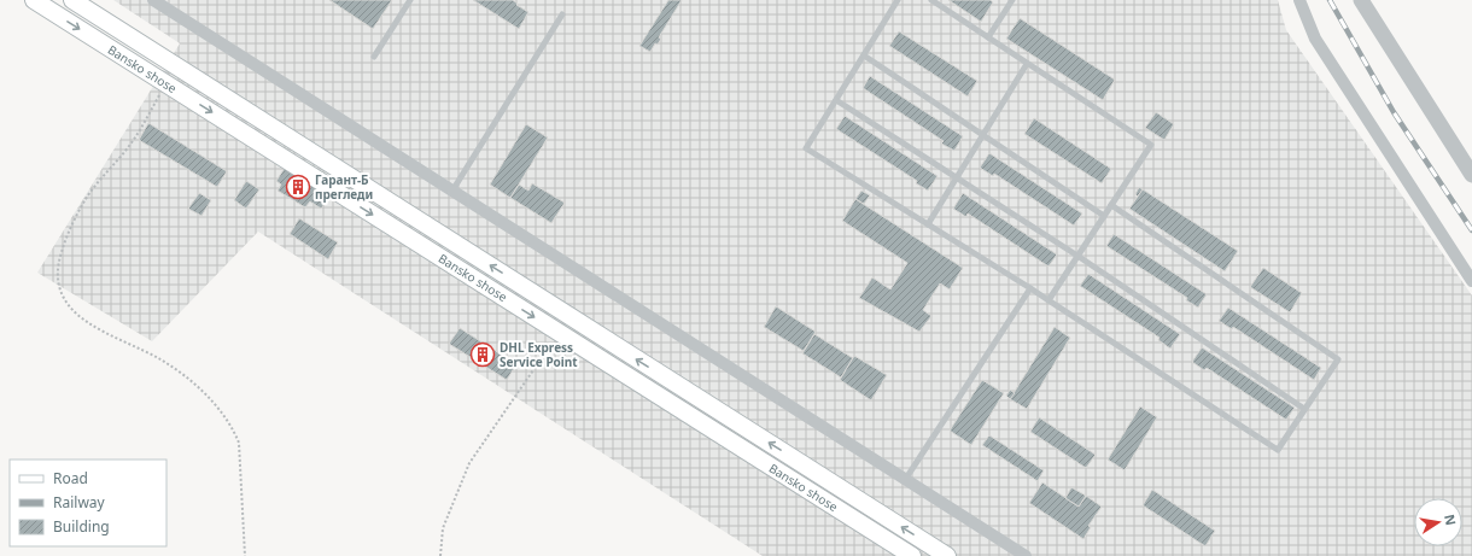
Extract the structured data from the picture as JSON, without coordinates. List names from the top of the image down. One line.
{"streets":{"main road":["Bansko shose"]},"places":{"building":["Гарант-Б прегледи","DHL Express Service Point"]},"legend":["Road","Railway","Building"],"north":"right"}
